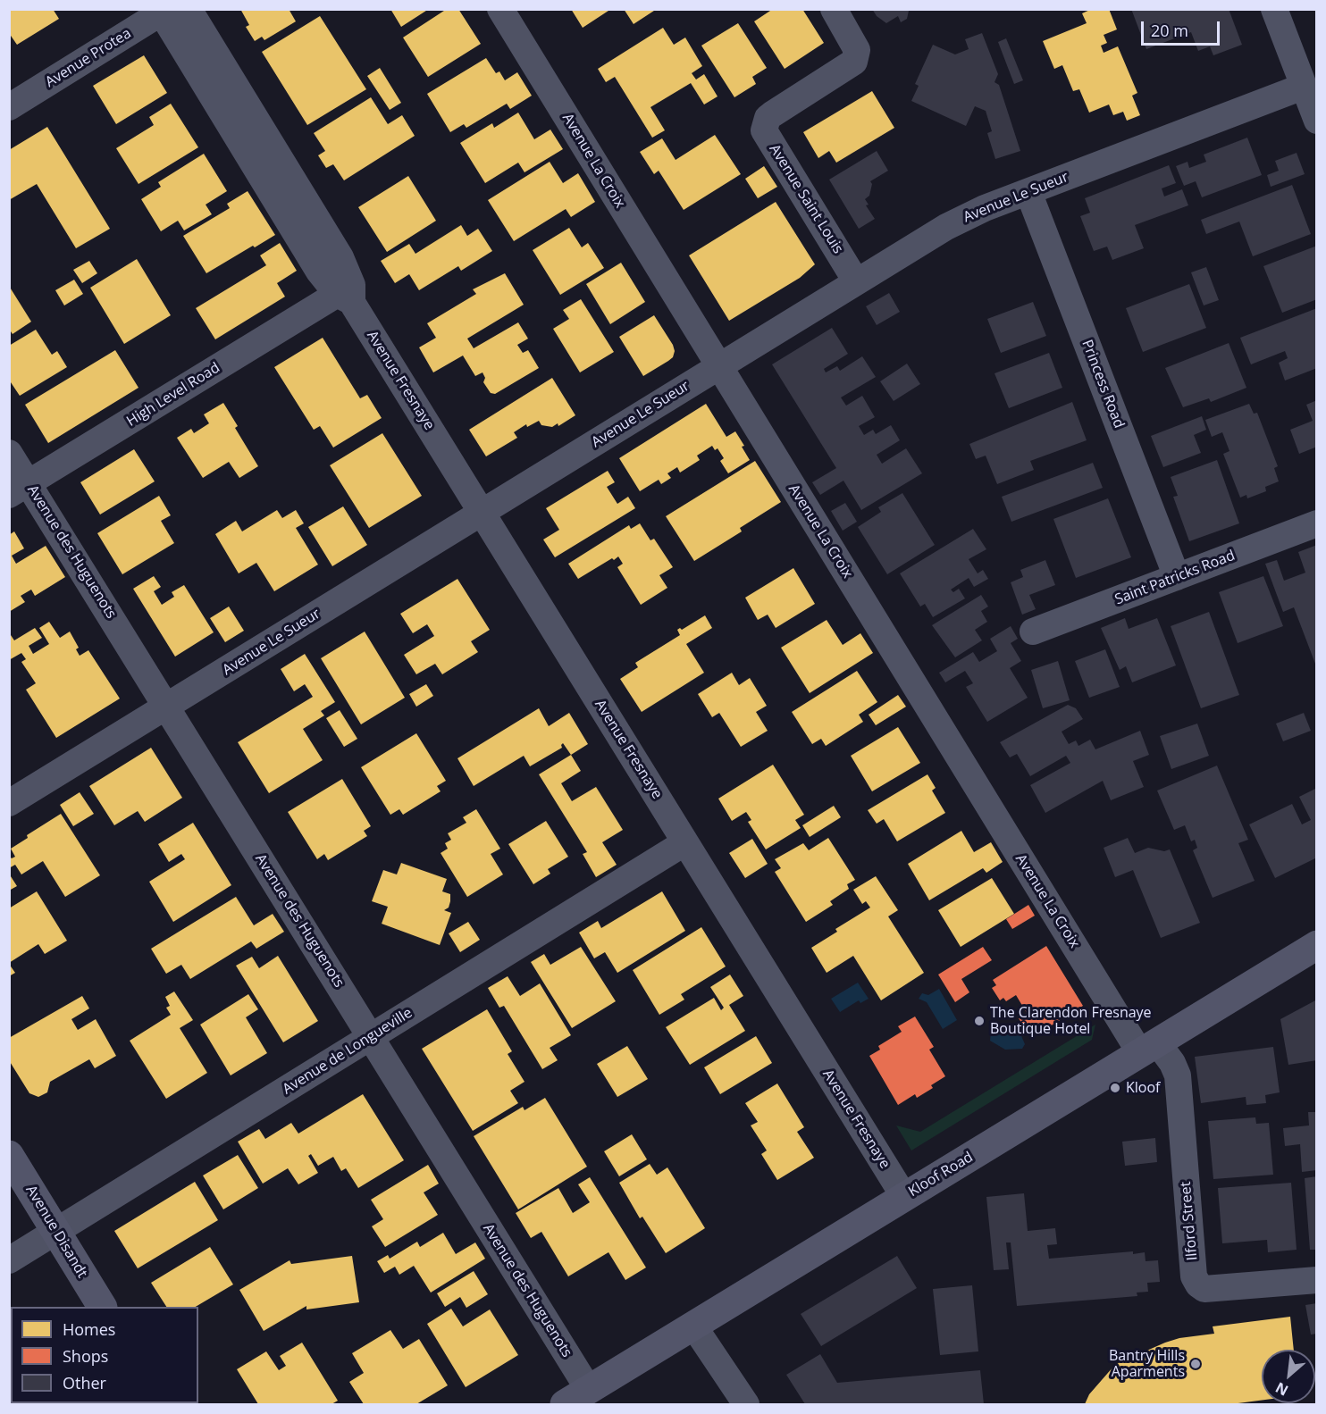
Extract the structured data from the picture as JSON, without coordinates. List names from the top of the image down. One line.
{"streets":{"main road":["Kloof Road","Avenue Disandt"],"street":["Avenue Protea","Avenue La Croix","Avenue Le Sueur","Avenue Saint Louis","Avenue Fresnaye","Princess Road","High Level Road","Avenue des Huguenots","Saint Patricks Road","Avenue de Longueville","Ilford Street"]},"crossings":[["Avenue Protea","Avenue Fresnaye"],["Avenue La Croix","Avenue Le Sueur"],["Avenue La Croix","Kloof Road"],["Avenue La Croix","Ilford Street"],["Avenue Le Sueur","Avenue Saint Louis"],["Avenue Le Sueur","Avenue Fresnaye"],["Avenue Le Sueur","Princess Road"],["Avenue Le Sueur","Avenue des Huguenots"],["Avenue Fresnaye","High Level Road"],["Avenue Fresnaye","Avenue de Longueville"],["Avenue Fresnaye","Kloof Road"],["Princess Road","Saint Patricks Road"],["High Level Road","Avenue des Huguenots"],["Avenue des Huguenots","Avenue de Longueville"],["Avenue des Huguenots","Kloof Road"],["Avenue de Longueville","Avenue Disandt"],["Kloof Road","Ilford Street"]],"places":["The Clarendon Fresnaye Boutique Hotel","Kloof","Bantry Hills Aparments"],"legend":["Homes","Shops","Other"],"scale_bar":"20 m","north":"bottom left"}
